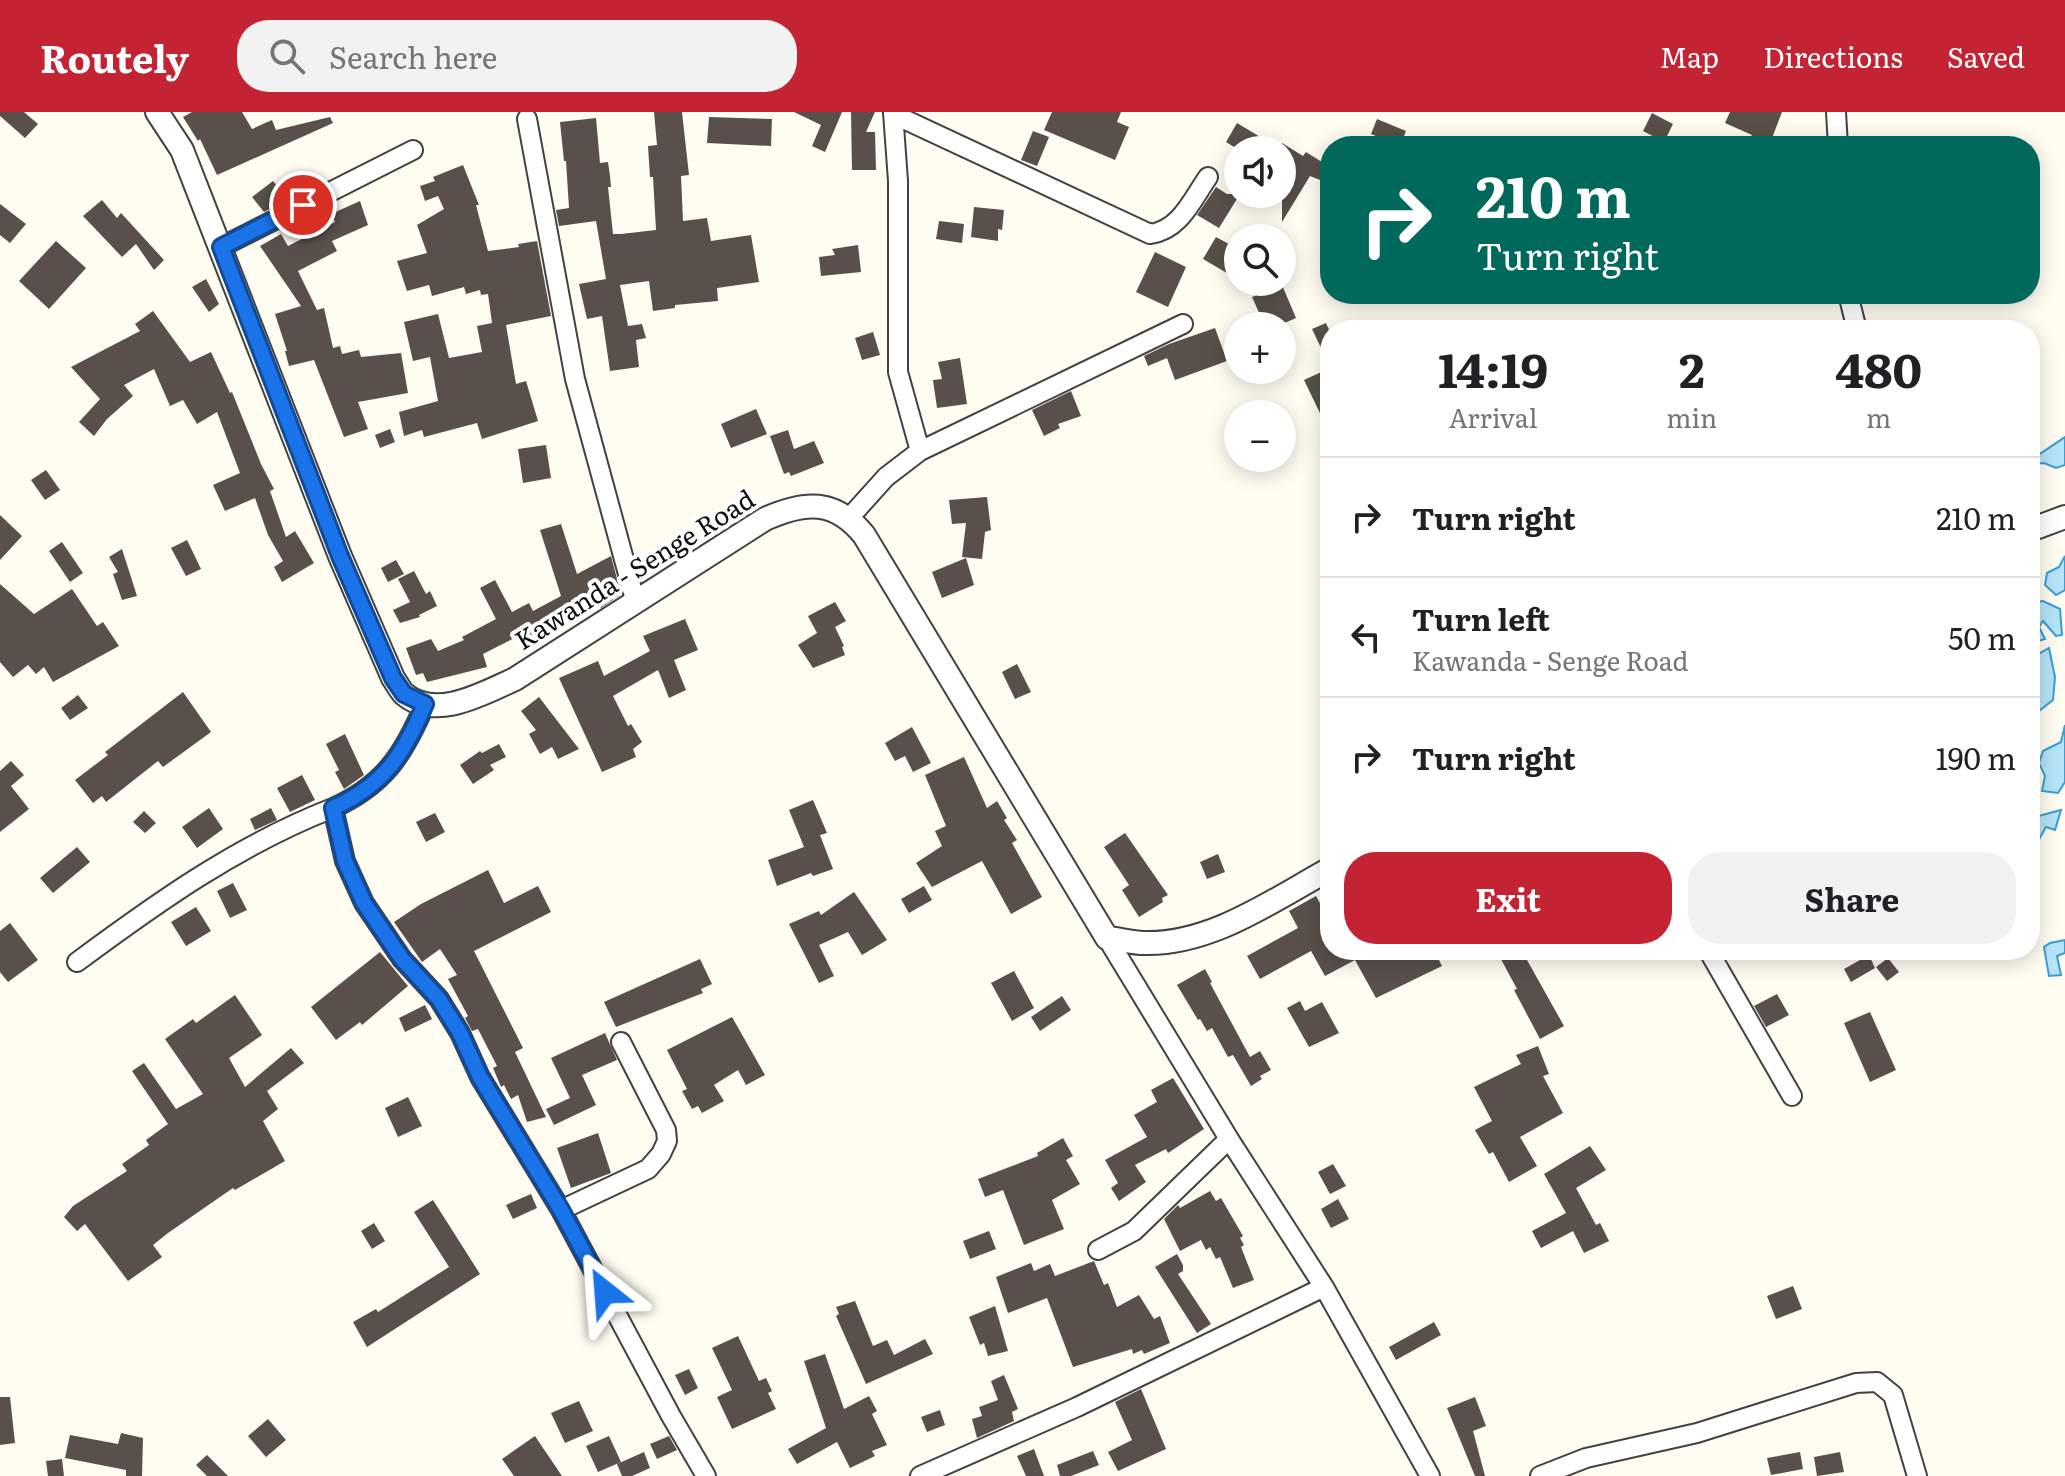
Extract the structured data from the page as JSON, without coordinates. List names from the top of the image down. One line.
{"streets":{"street":["Kawanda - Senge Road"]},"page":{"header":"Routely","search":"Search here","nav":["Map","Directions","Saved"],"map_buttons":["+","−"],"turn":["210 m","Turn right"],"eta":["14:19","Arrival","2","min","480","m"],"list":[{"name":"Turn right","value":"210 m"},{"name":"Turn left","note":"Kawanda - Senge Road","value":"50 m"},{"name":"Turn right","value":"190 m"}],"buttons":["Exit","Share"]}}
